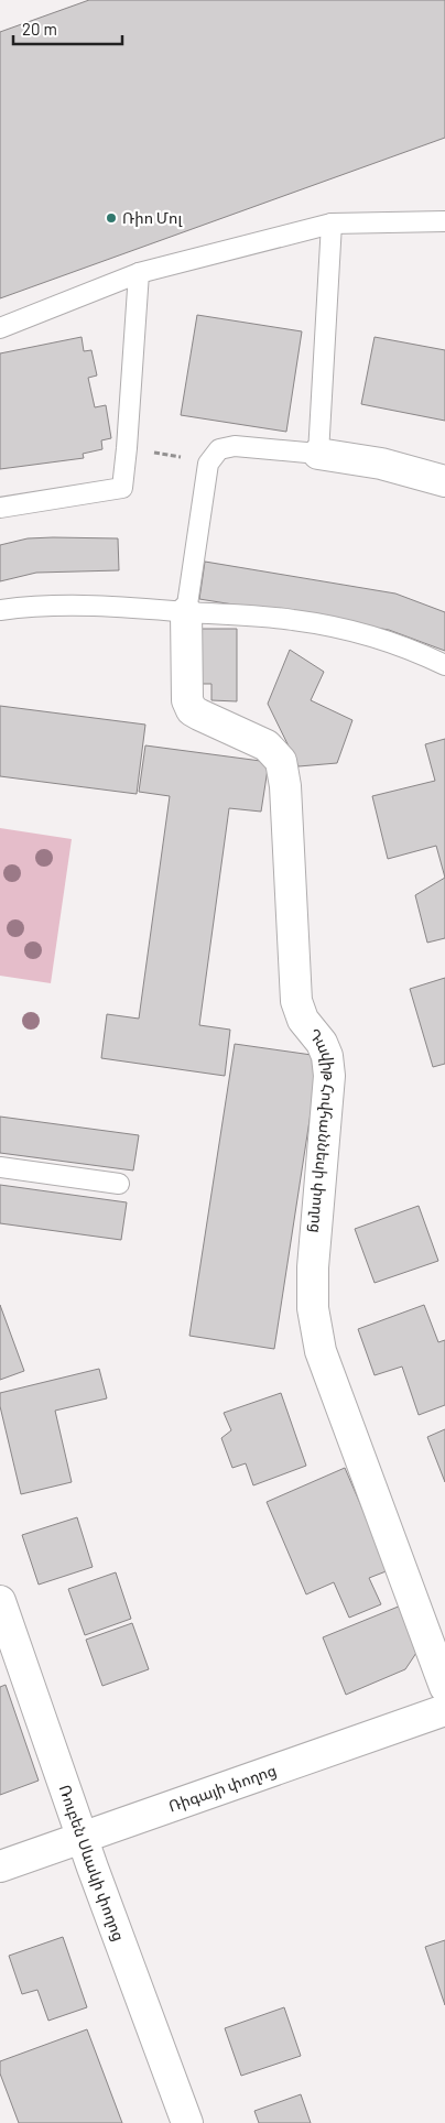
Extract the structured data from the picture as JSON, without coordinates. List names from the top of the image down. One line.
{"streets":{"street":["Դավիթ Հովհաննեսի փողոց","Ռիգայի փողոց","Ռուբեն Սևակի փողոց"]},"crossings":[["Ռիգայի փողոց","Ռուբեն Սևակի փողոց"]],"places":["Ռիո Մոլ"],"scale_bar":"20 m"}
